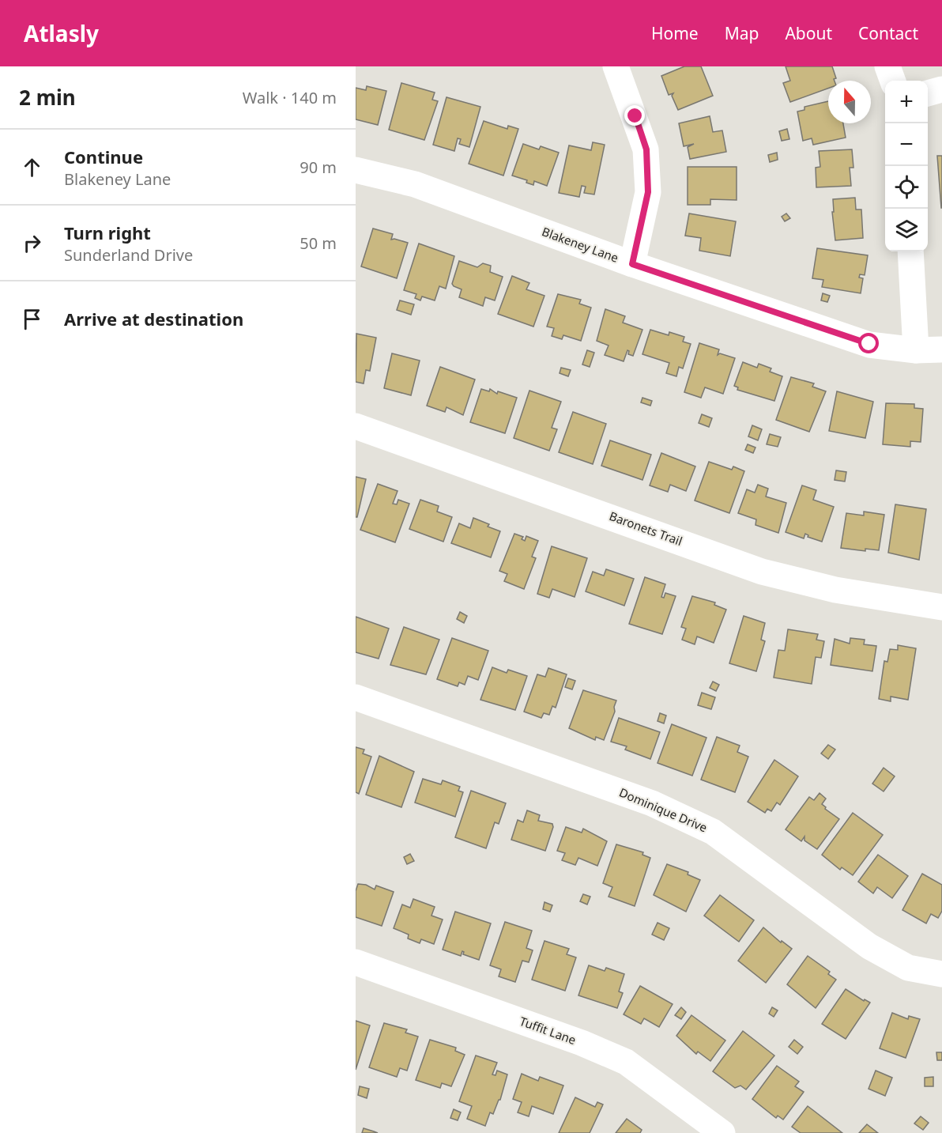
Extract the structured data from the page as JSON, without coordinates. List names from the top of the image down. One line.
{"streets":{"street":["Blakeney Lane","Baronets Trail","Dominique Drive","Tuffit Lane"]},"north":"top","page":{"header":"Atlasly","nav":["Home","Map","About","Contact"],"heading":["2 min","Walk · 140 m"],"map_buttons":["+","−"],"list":[["Continue","Blakeney Lane","90 m"],["Turn right","Sunderland Drive","50 m"],"Arrive at destination"]}}
